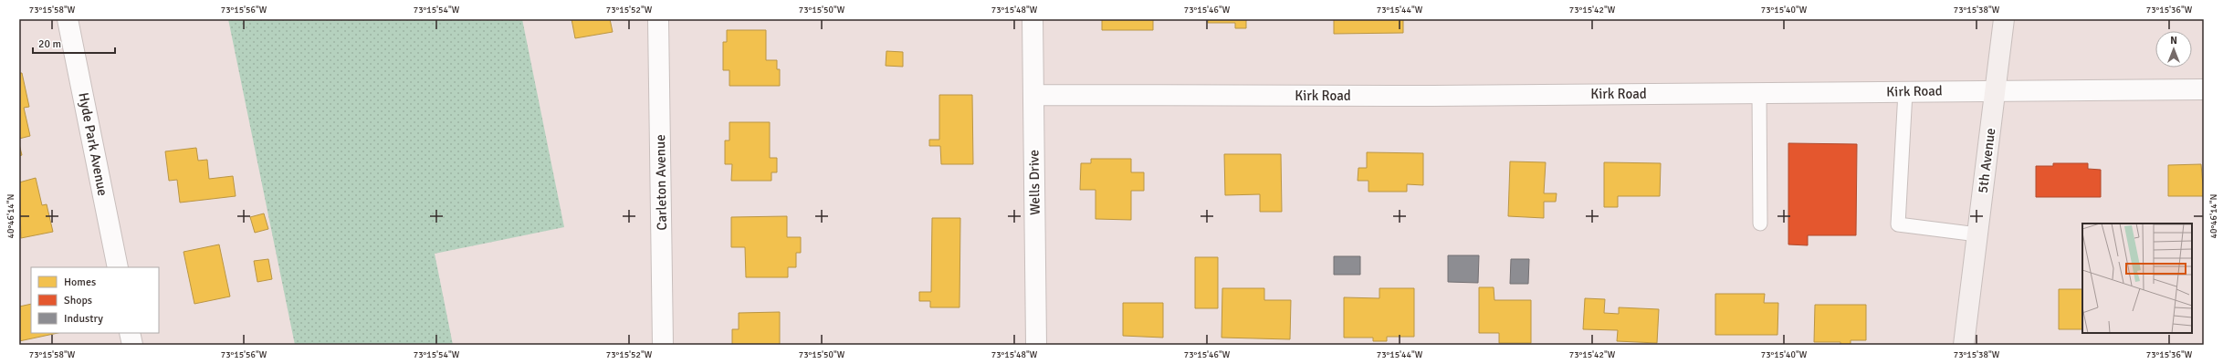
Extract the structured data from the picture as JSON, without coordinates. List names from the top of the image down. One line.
{"streets":{"main road":["5th Avenue"],"street":["Kirk Road","Hyde Park Avenue","Carleton Avenue","Wells Drive"]},"crossings":[["Kirk Road","5th Avenue"],["Kirk Road","Wells Drive"]],"legend":["Homes","Shops","Industry"],"scale_bar":"20 m","north":"top","coordinates":["73°15'58\"W","73°15'56\"W","73°15'54\"W","73°15'52\"W","73°15'50\"W","73°15'48\"W","73°15'46\"W","73°15'44\"W","73°15'42\"W","73°15'40\"W","73°15'38\"W","73°15'36\"W","40°46'14\"N"]}
